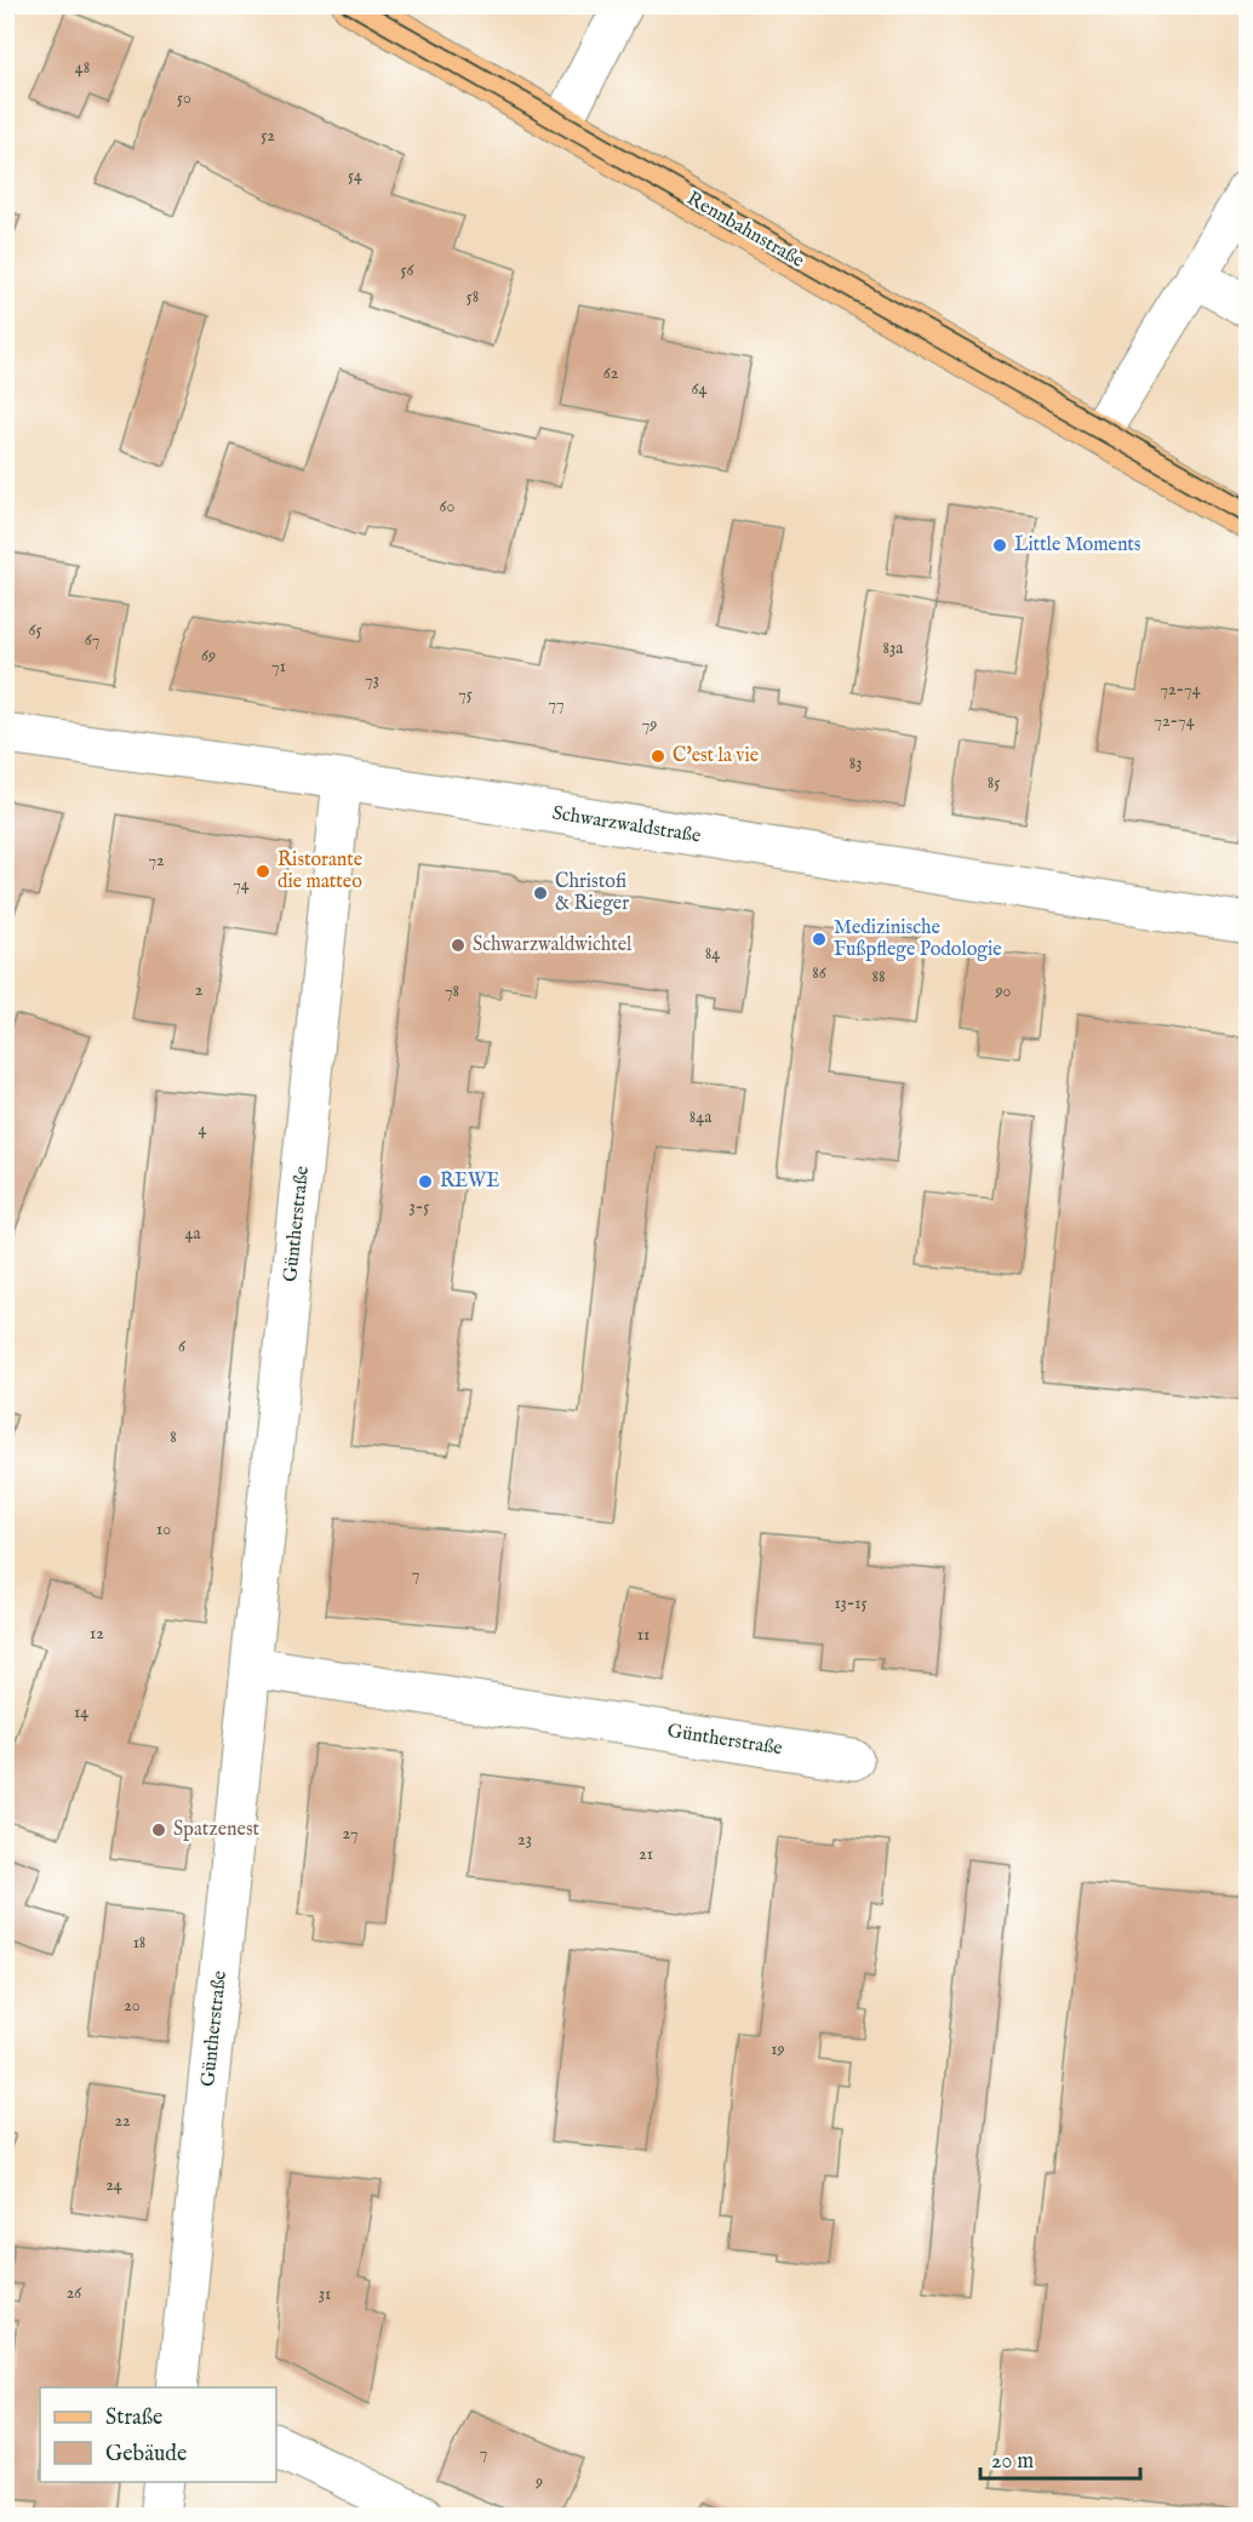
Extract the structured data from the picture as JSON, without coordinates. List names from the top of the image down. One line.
{"streets":{"main road":["Rennbahnstraße"],"street":["Schwarzwaldstraße","Güntherstraße"]},"crossings":[["Schwarzwaldstraße","Güntherstraße"]],"places":["Little Moments","C'est la vie","Ristorante die matteo","Christofi & Rieger","Medizinische Fußpflege Podologie","Schwarzwaldwichtel","REWE","Spatzenest"],"house_numbers":["48","50","52","54","56","58","62","64","60","65","67","83a","69","71","73","72-74","75","77","72-74","79","83","85","72","74","84","86","88","2","78","90","84a","4","3-5","4a","6","8","10","7","13-15","12","11","14","27","23","21","18","20","19","22","24","26","31","7","9"],"legend":["Straße","Gebäude"],"scale_bar":"20 m"}
